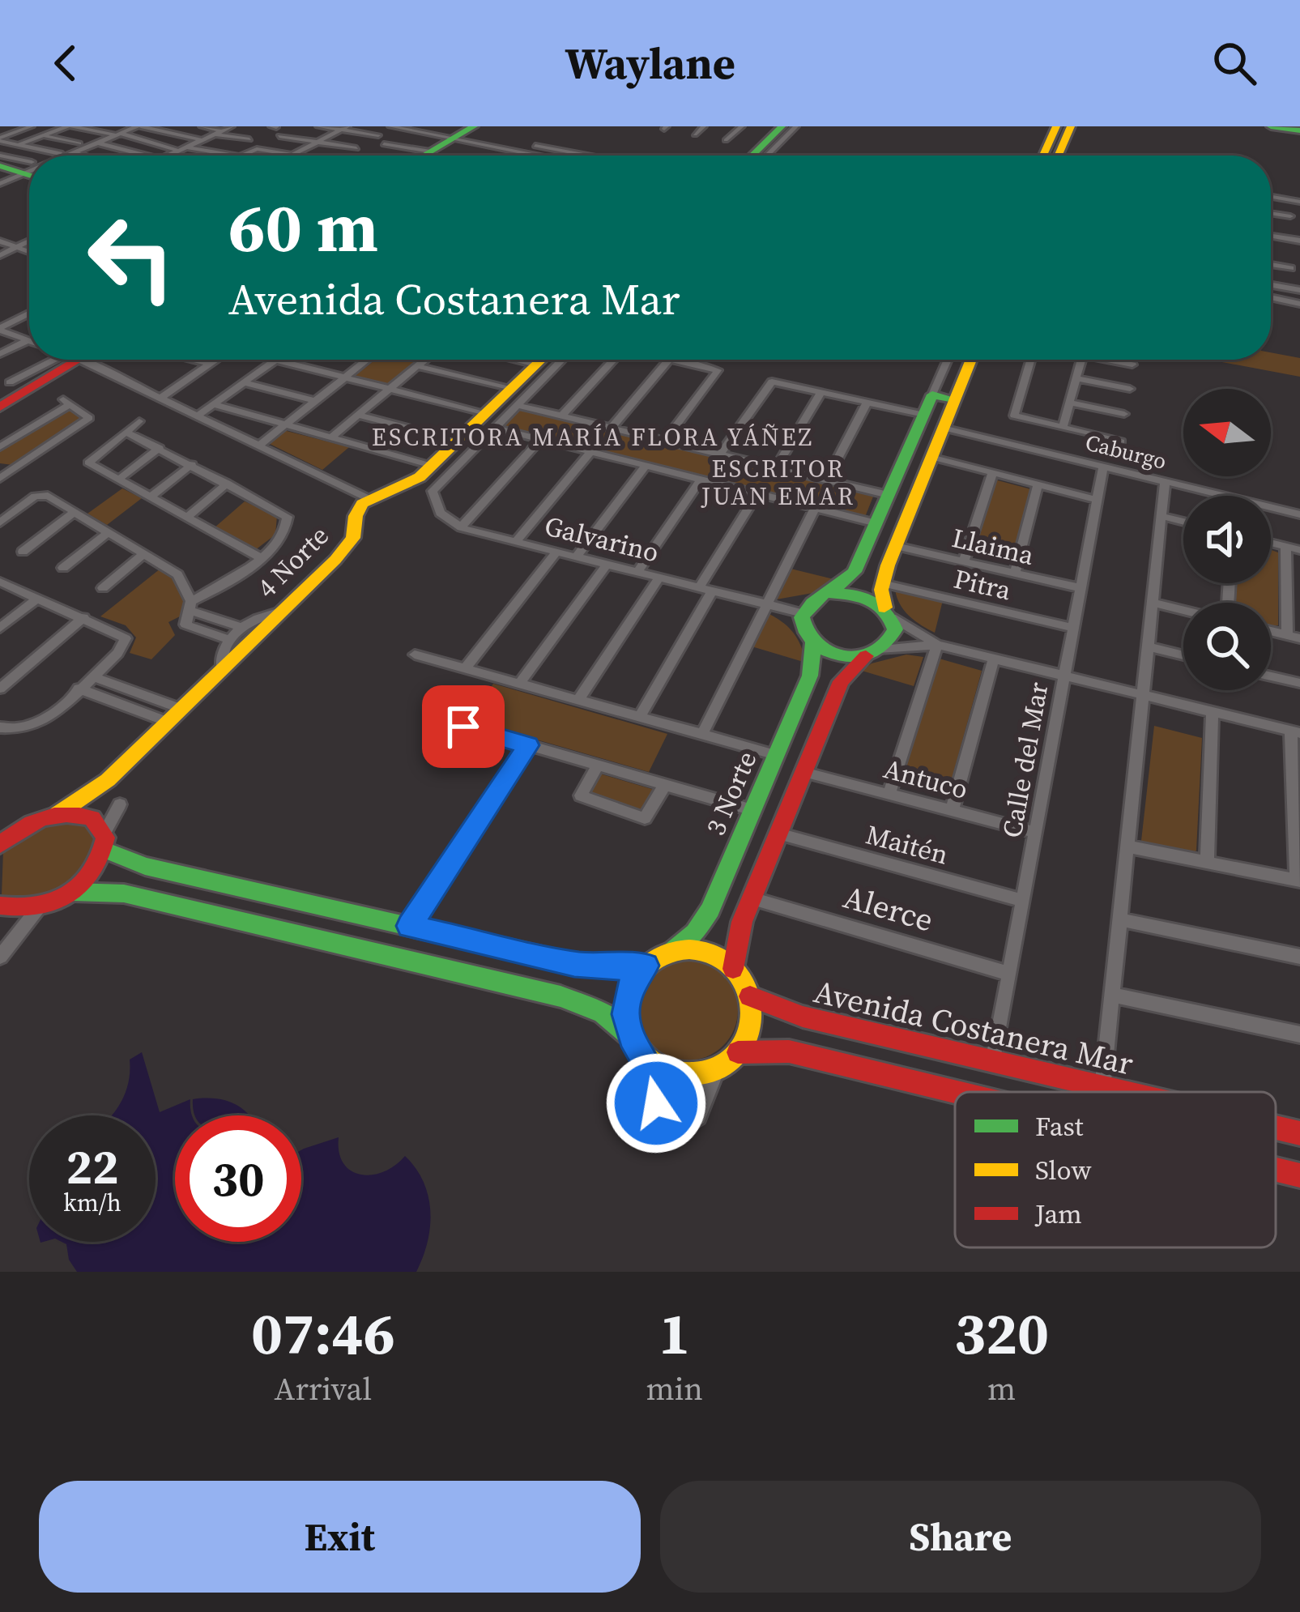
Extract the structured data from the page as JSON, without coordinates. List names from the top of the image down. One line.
{"streets":{"street":["Caburgo","Galvarino","Llaima","4 Norte","Pitra","Calle del Mar","Antuco","3 Norte","Maitén","Alerce","Avenida Costanera Mar"]},"crossings":[["Caburgo","Calle del Mar"],["Galvarino","3 Norte"],["Llaima","Calle del Mar"],["Pitra","Calle del Mar"],["Calle del Mar","Antuco"],["Calle del Mar","Maitén"],["Calle del Mar","Alerce"],["Calle del Mar","Avenida Costanera Mar"],["3 Norte","Avenida Costanera Mar"]],"districts":["ESCRITORA MARÍA FLORA YÁÑEZ","ESCRITOR JUAN EMAR"],"legend":["Fast","Slow","Jam"],"north":"left","page":{"header":"Waylane","turn":["60 m","Avenida Costanera Mar"],"speed":"22 km/h","limit":"30","eta":["07:46","Arrival","1","min","320","m"],"buttons":["Exit","Share"]}}
